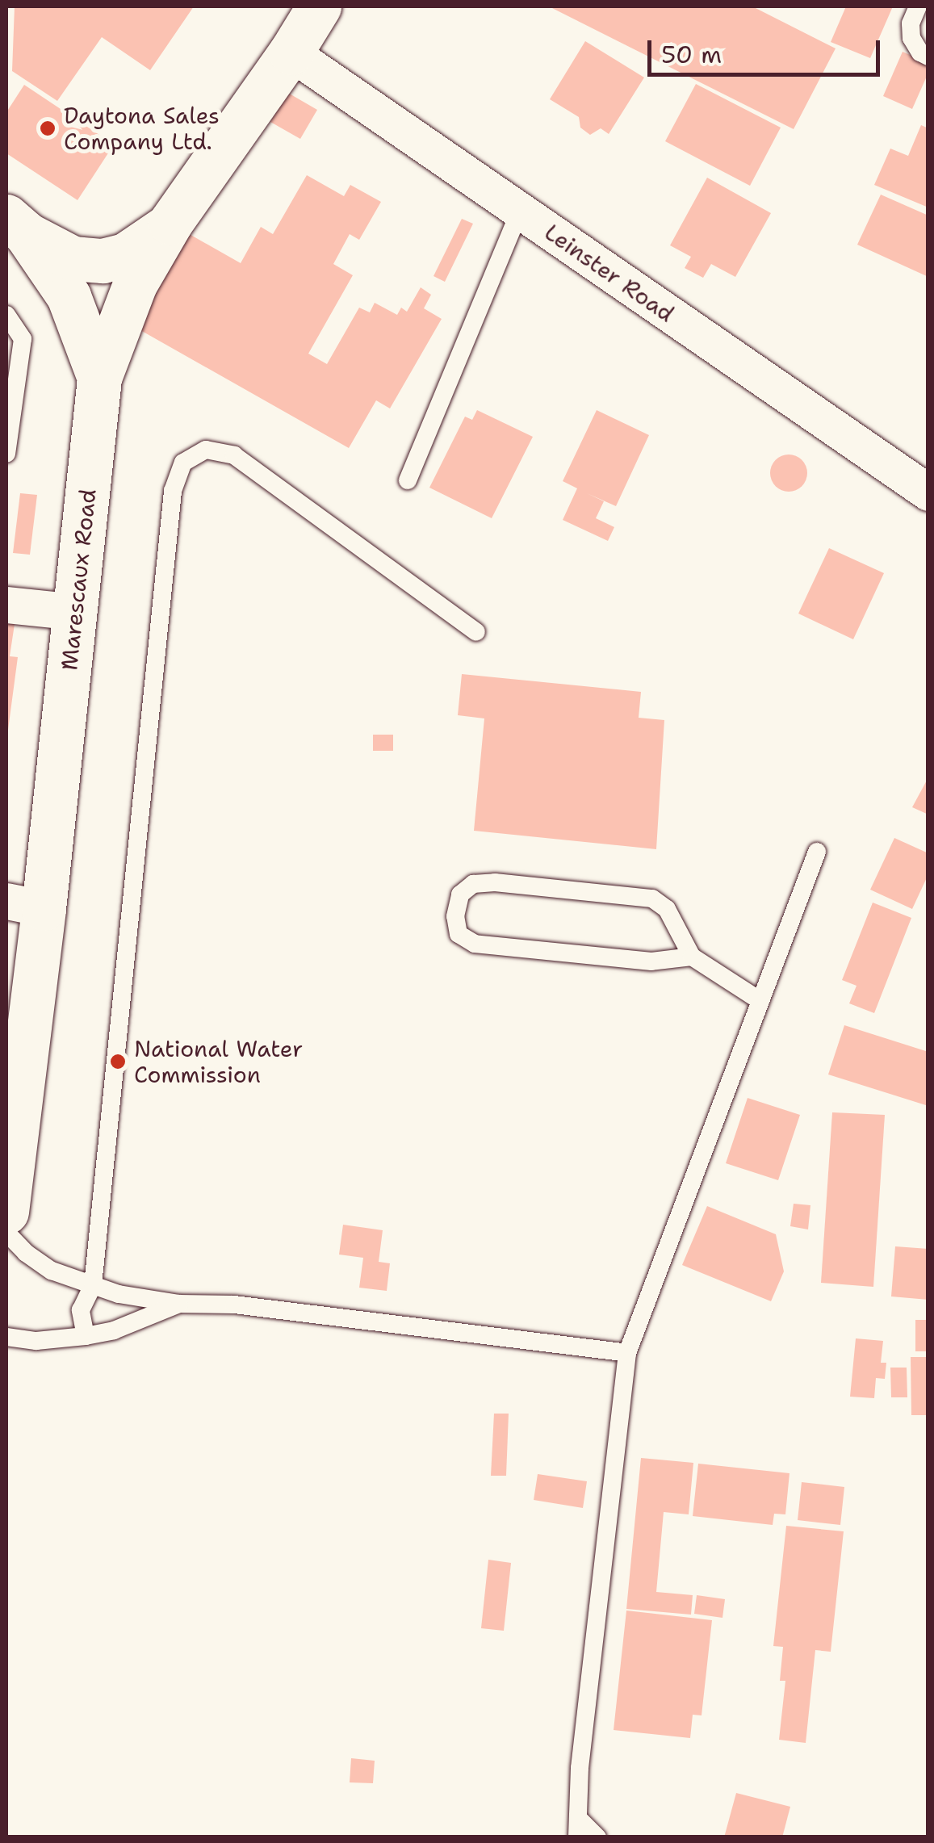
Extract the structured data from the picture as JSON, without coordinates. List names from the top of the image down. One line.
{"streets":{"main road":["Marescaux Road"],"street":["Leinster Road"]},"crossings":[["Leinster Road","Marescaux Road"]],"places":["Daytona Sales Company Ltd.","National Water Commission"],"scale_bar":"50 m"}
